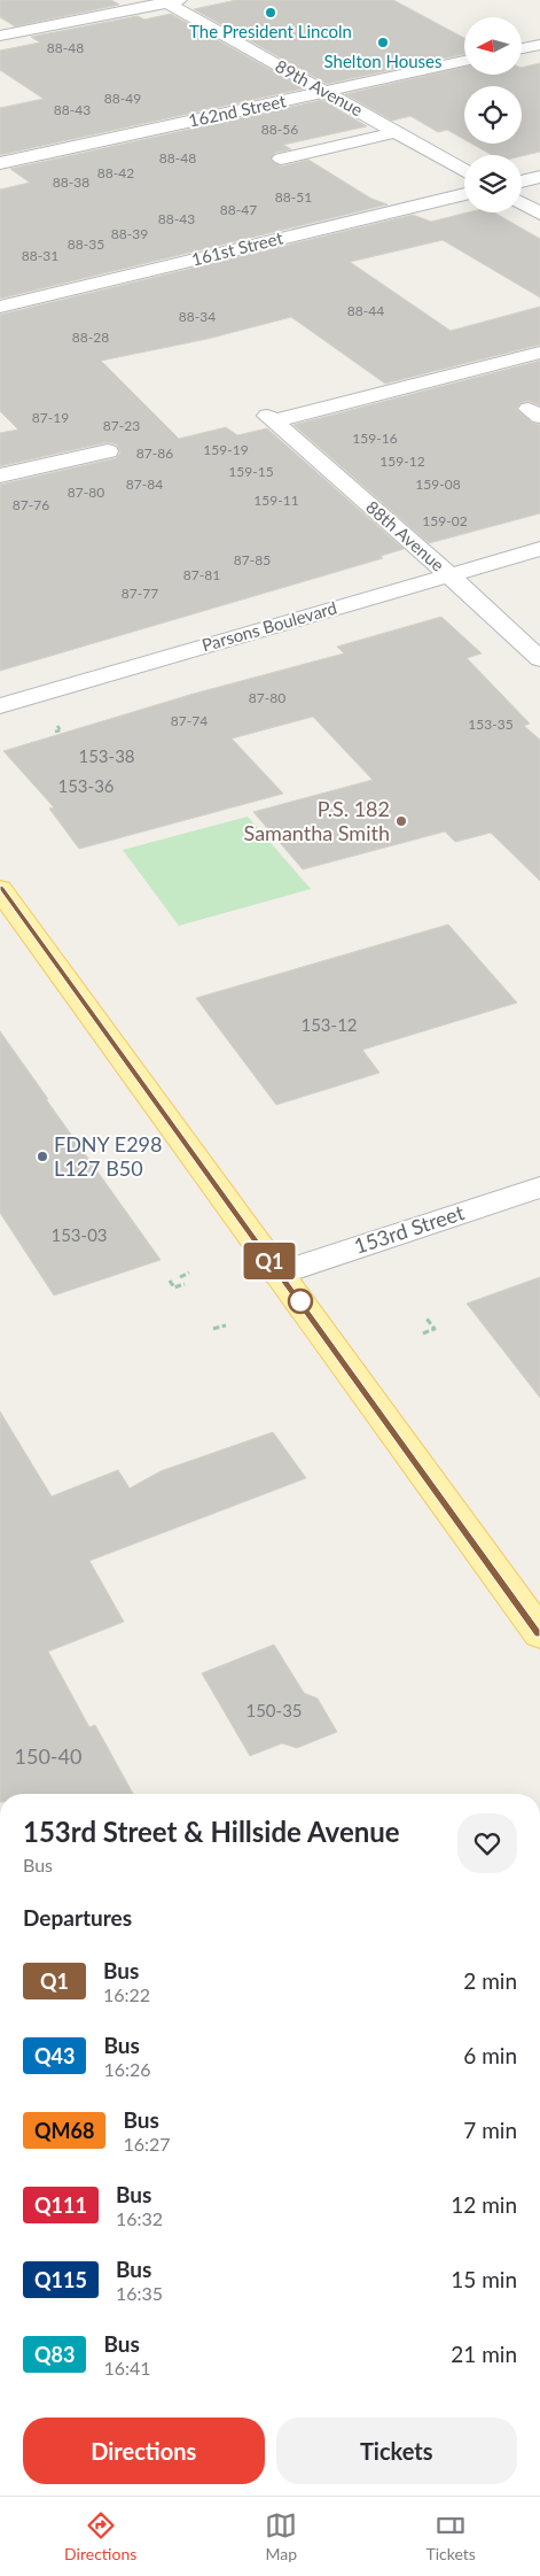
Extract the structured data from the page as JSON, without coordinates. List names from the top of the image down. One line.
{"streets":{"street":["89th Avenue","162nd Street","161st Street","88th Avenue","Parsons Boulevard","153rd Street"]},"crossings":[["89th Avenue","162nd Street"],["88th Avenue","Parsons Boulevard"]],"places":["The President Lincoln","Shelton Houses","P.S. 182 Samantha Smith","FDNY E298 L127 B50"],"lines":["bus line Q1"],"house_numbers":["88-48","88-49","88-43","88-56","88-48","88-42","88-38","88-51","88-47","88-43","88-39","88-35","88-31","88-44","88-34","88-28","87-19","87-23","159-16","159-19","87-86","159-12","159-15","87-84","159-08","87-80","159-11","87-76","159-02","87-85","87-81","87-77","87-80","87-74","153-35","153-38","153-36","153-12","153-03","150-35","150-40"],"north":"left","page":{"on_map":"Q1","heading":[["153rd Street & Hillside Avenue","Bus"],"Departures"],"list":[{"mark":"Q1","name":"Bus","note":"16:22","value":"2 min"},{"mark":"Q43","name":"Bus","note":"16:26","value":"6 min"},{"mark":"QM68","name":"Bus","note":"16:27","value":"7 min"},{"mark":"Q111","name":"Bus","note":"16:32","value":"12 min"},{"mark":"Q115","name":"Bus","note":"16:35","value":"15 min"},{"mark":"Q83","name":"Bus","note":"16:41","value":"21 min"}],"buttons":["Directions","Tickets"],"tabs":["Directions","Map","Tickets"]}}
